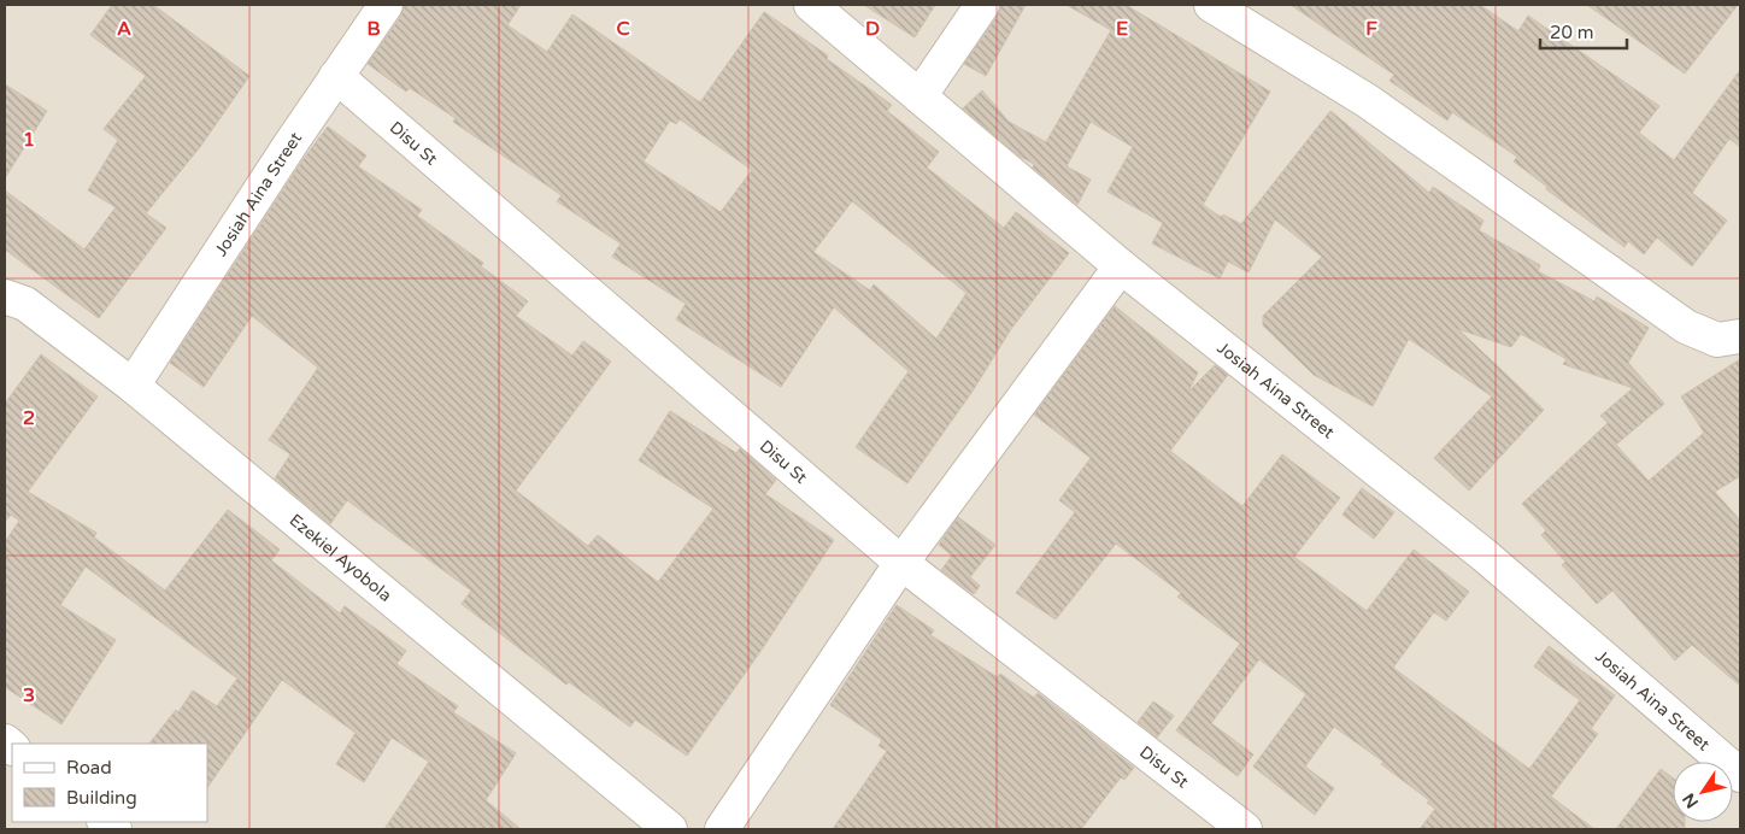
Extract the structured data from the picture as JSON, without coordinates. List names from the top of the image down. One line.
{"streets":{"street":["Disu St","Josiah Aina Street","Ezekiel Ayobola"]},"crossings":[["Disu St","Josiah Aina Street"],["Josiah Aina Street","Ezekiel Ayobola"]],"legend":["Road","Building"],"scale_bar":"20 m","north":"bottom left","grid":{"columns":["A","B","C","D","E","F"],"rows":["1","2","3"]}}
